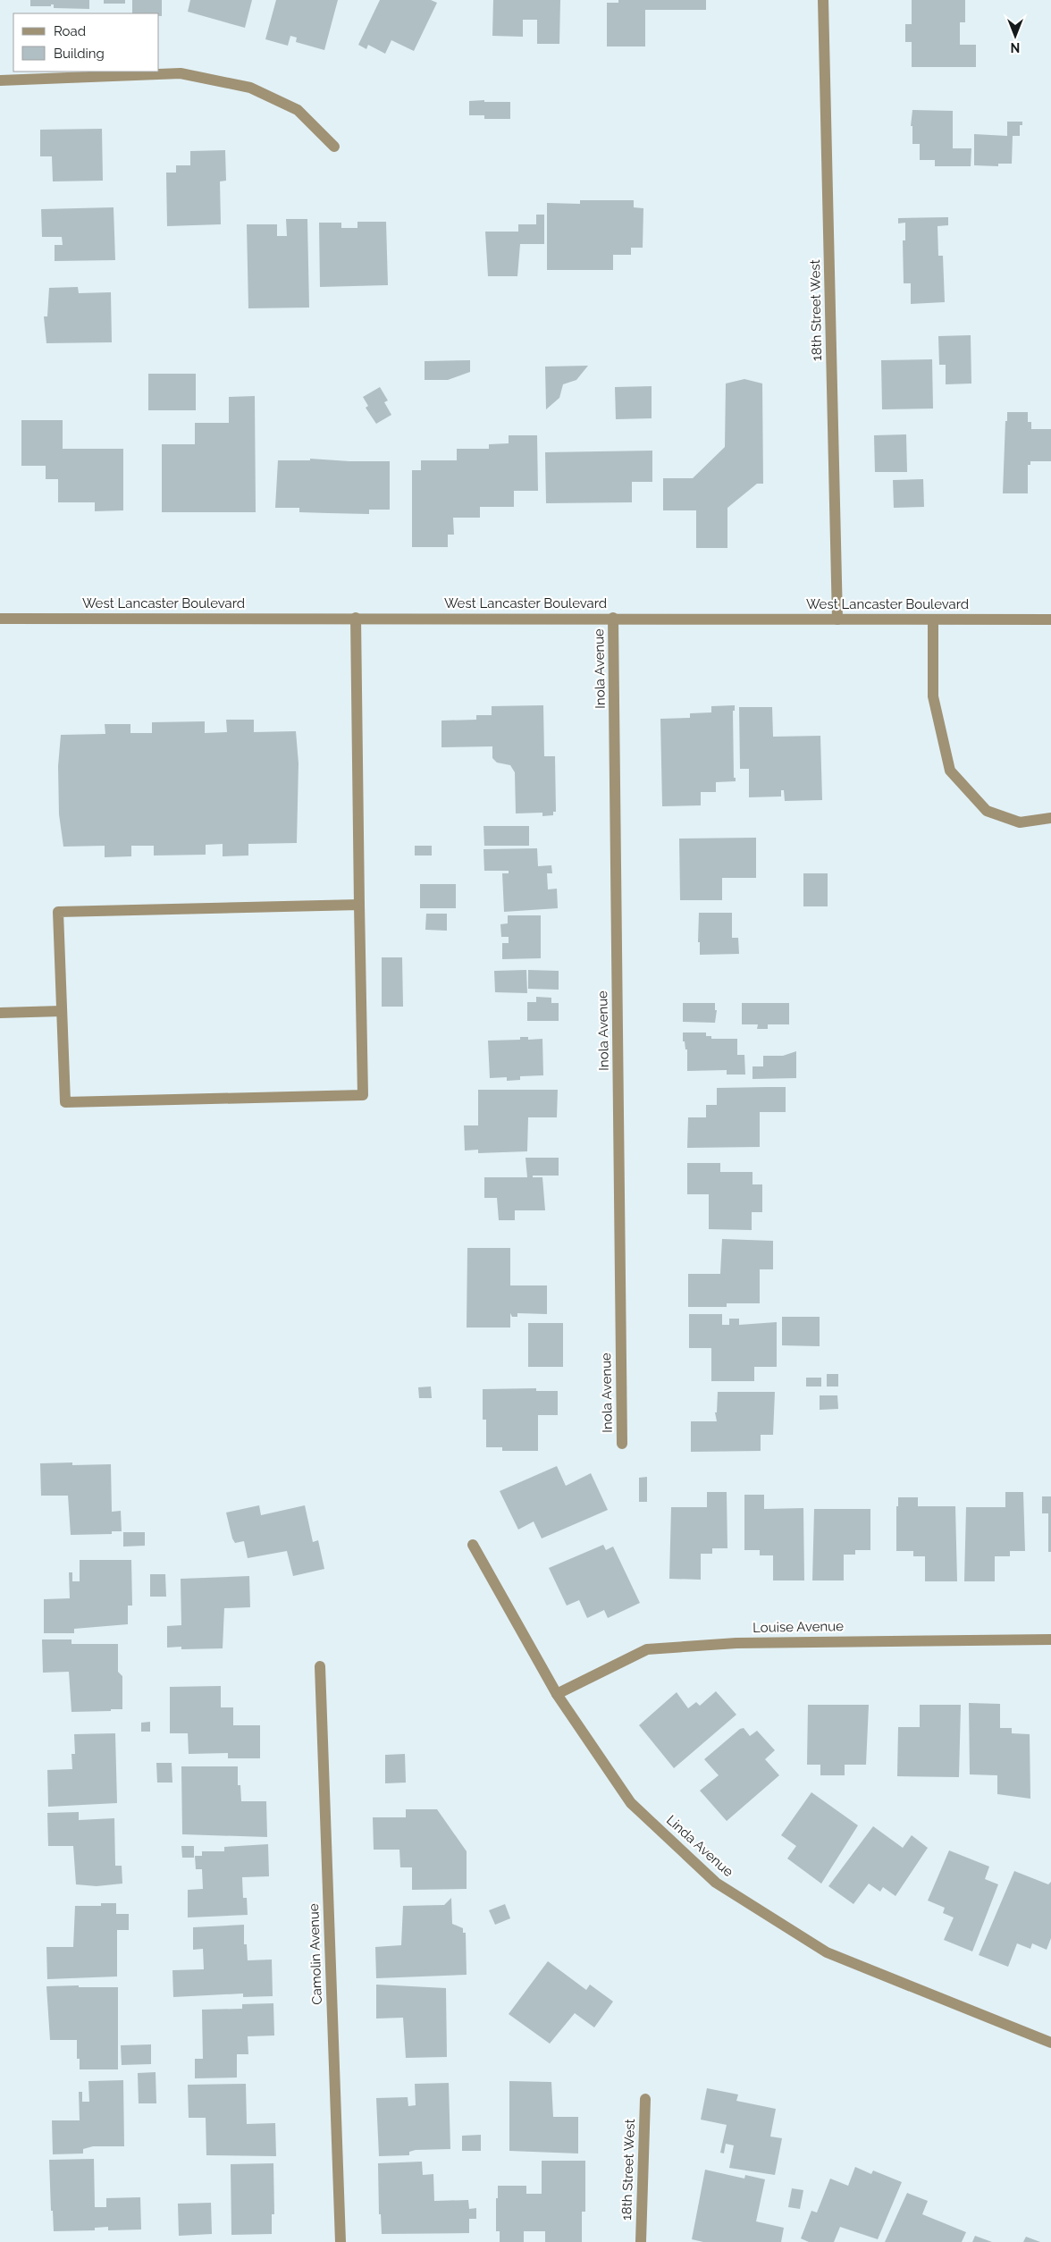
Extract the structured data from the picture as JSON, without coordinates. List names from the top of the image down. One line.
{"streets":{"street":["18th Street West","West Lancaster Boulevard","Inola Avenue","Louise Avenue","Linda Avenue","Camolin Avenue"]},"crossings":[["18th Street West","West Lancaster Boulevard"],["West Lancaster Boulevard","Inola Avenue"],["Louise Avenue","Linda Avenue"]],"legend":["Road","Building"],"north":"bottom"}
